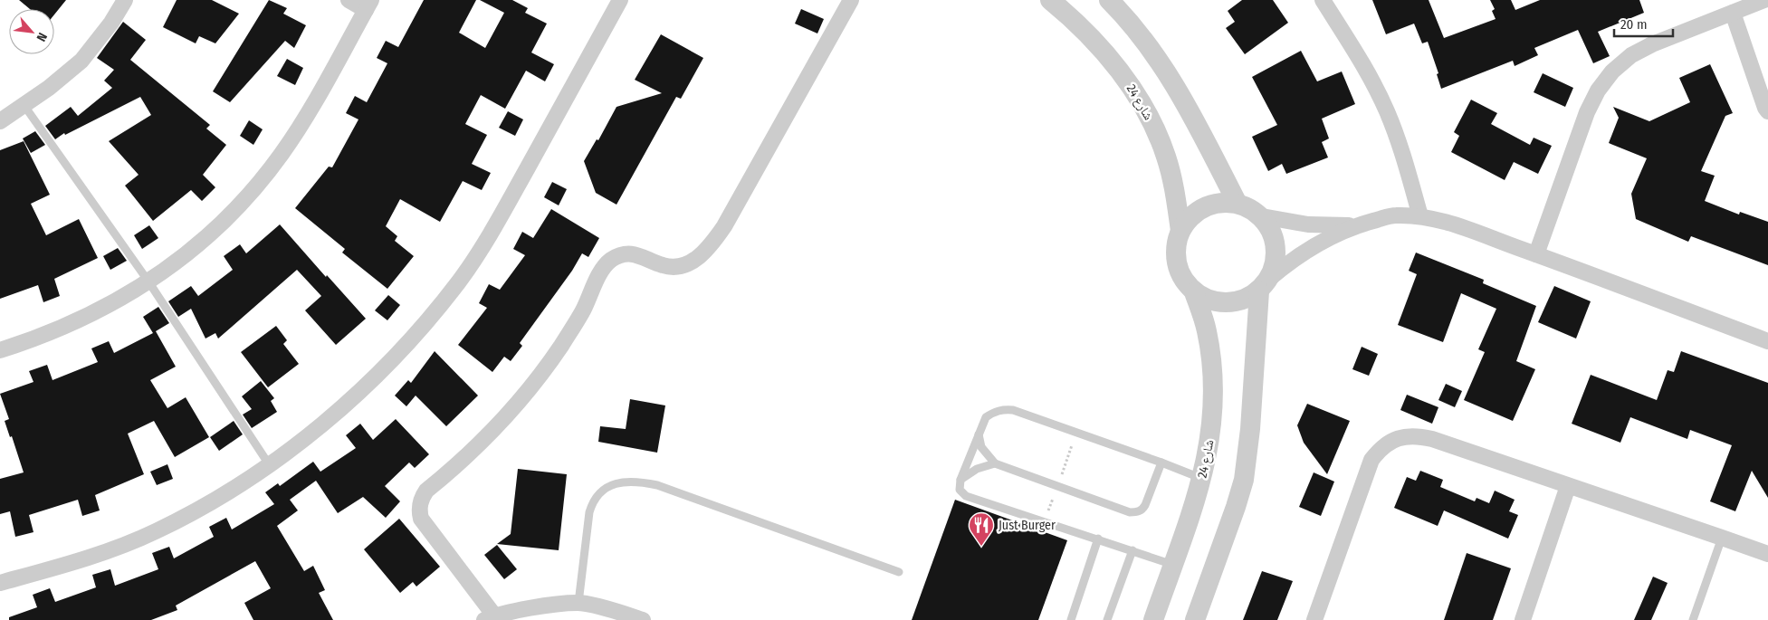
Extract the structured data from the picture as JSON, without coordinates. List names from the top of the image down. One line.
{"streets":{"street":["شارع 24"]},"places":{"restaurant":["Just Burger"]},"scale_bar":"20 m","north":"bottom right"}
